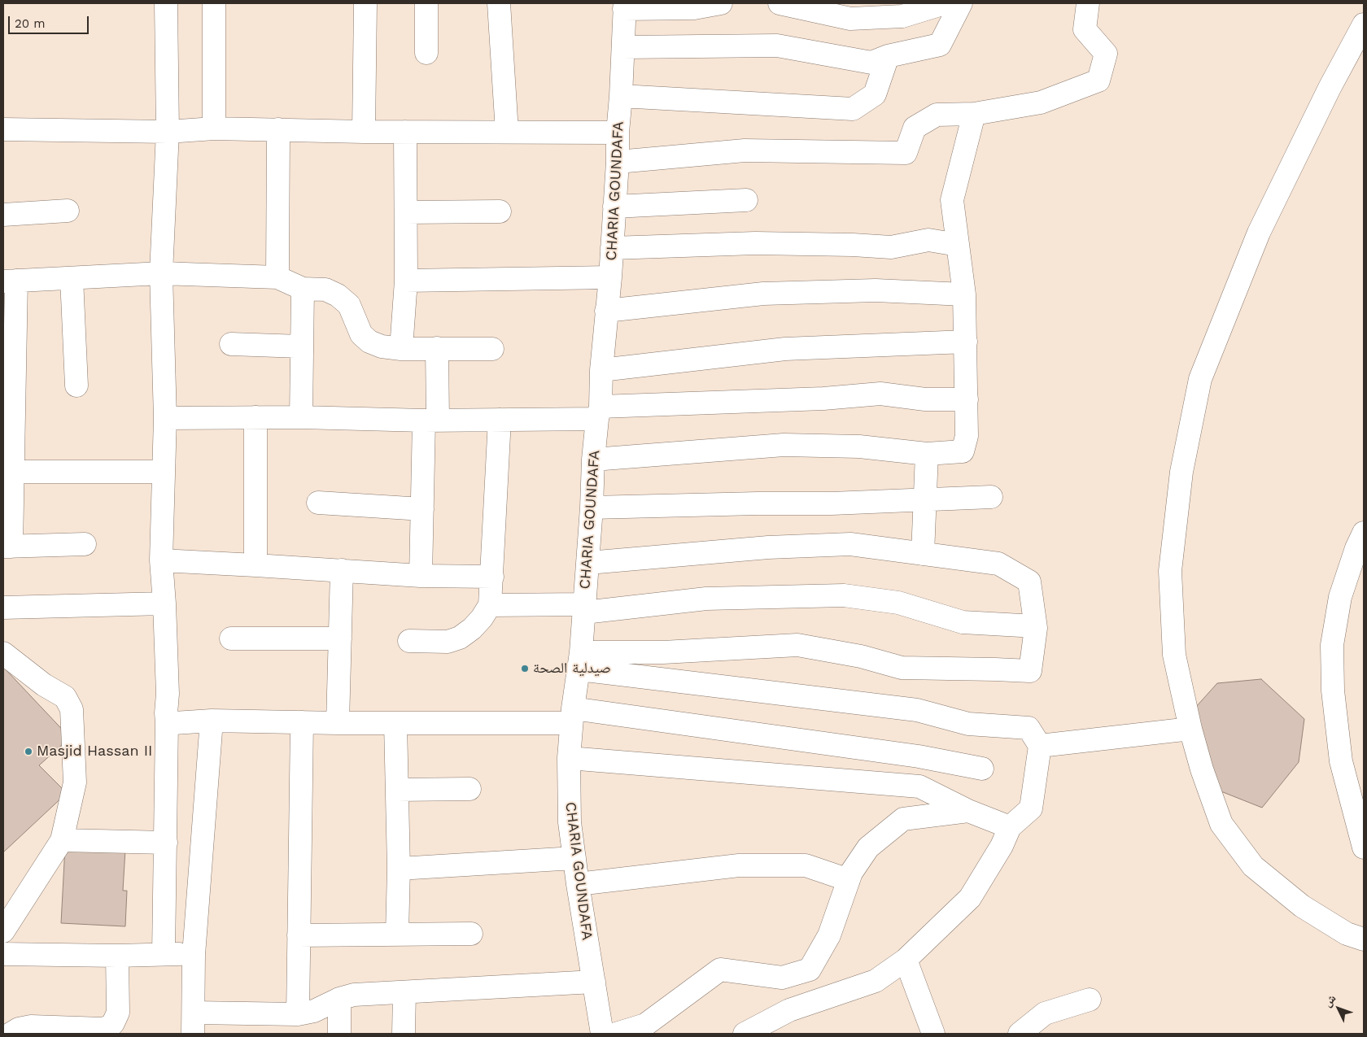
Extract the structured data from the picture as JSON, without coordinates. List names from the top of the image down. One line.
{"streets":{"street":["CHARIA GOUNDAFA"]},"places":["صيدلية الصحة","Masjid Hassan II"],"scale_bar":"20 m","north":"top left"}
